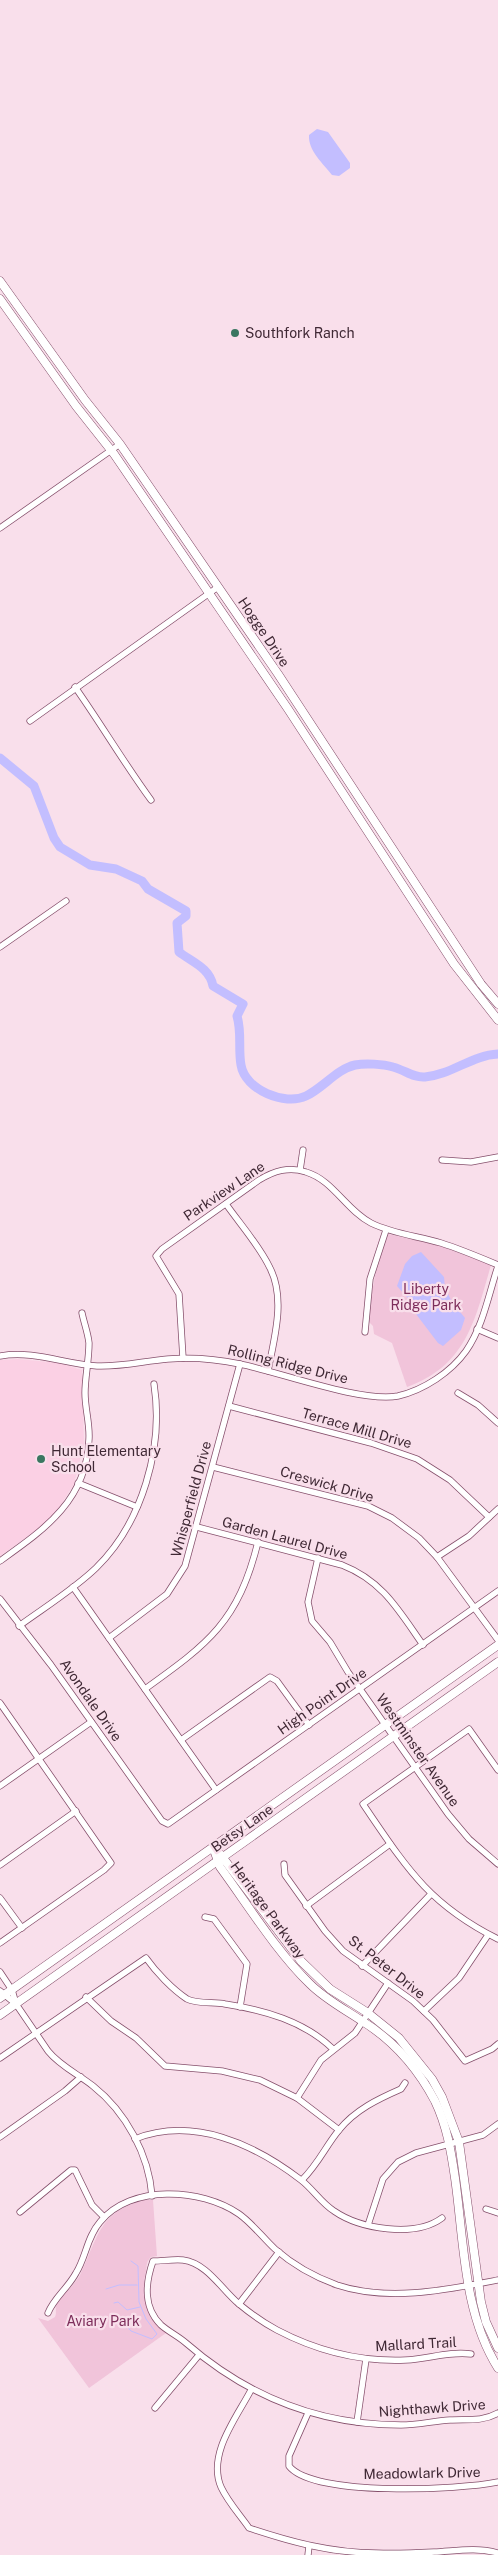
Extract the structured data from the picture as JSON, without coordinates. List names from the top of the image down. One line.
{"streets":{"main road":["Hogge Drive","Betsy Lane","Heritage Parkway"],"street":["Parkview Lane","Rolling Ridge Drive","Terrace Mill Drive","Creswick Drive","Whisperfield Drive","Garden Laurel Drive","Avondale Drive","High Point Drive","Westminster Avenue","St. Peter Drive","Mallard Trail","Nighthawk Drive","Meadowlark Drive"]},"crossings":[["Parkview Lane","Rolling Ridge Drive"],["Rolling Ridge Drive","Whisperfield Drive"],["Terrace Mill Drive","Whisperfield Drive"],["Creswick Drive","Whisperfield Drive"],["Creswick Drive","High Point Drive"],["Whisperfield Drive","Garden Laurel Drive"],["Garden Laurel Drive","High Point Drive"],["Garden Laurel Drive","Westminster Avenue"],["Avondale Drive","High Point Drive"],["High Point Drive","Westminster Avenue"],["Westminster Avenue","Betsy Lane"],["Betsy Lane","Heritage Parkway"],["Mallard Trail","Nighthawk Drive"],["Nighthawk Drive","Meadowlark Drive"]],"parks":["Liberty Ridge Park","Aviary Park"],"places":["Southfork Ranch","Hunt Elementary School"]}
